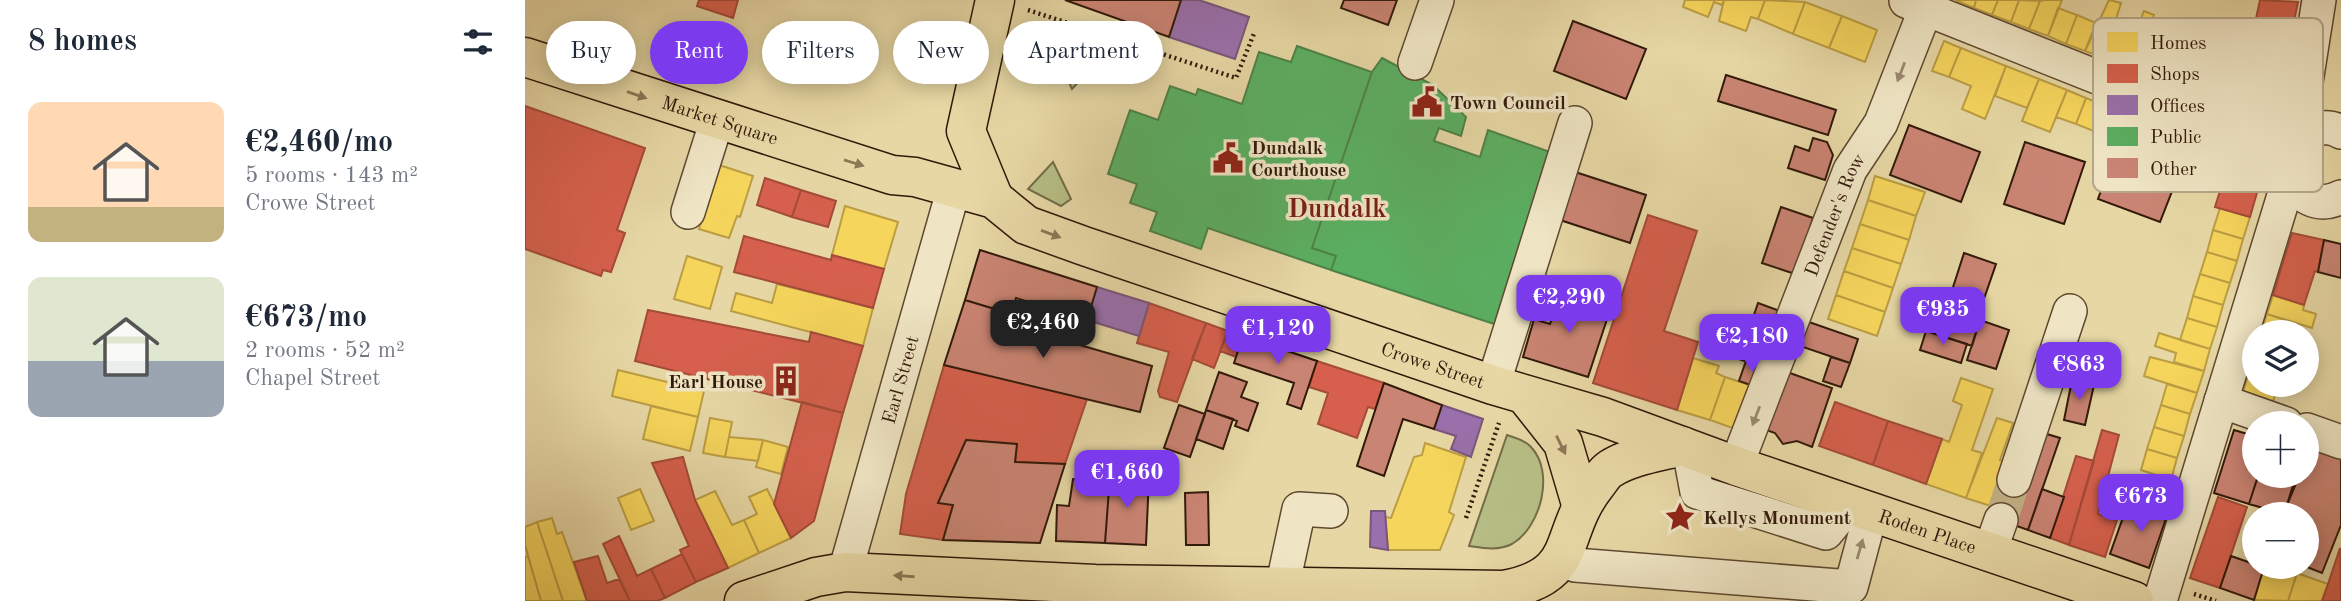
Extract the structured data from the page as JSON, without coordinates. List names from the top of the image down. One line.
{"streets":{"main road":["Market Square","Crowe Street","Roden Place"],"street":["Defender's Row","Earl Street"]},"crossings":[["Market Square","Crowe Street"],["Market Square","Earl Street"],["Defender's Row","Roden Place"],["Crowe Street","Roden Place"]],"one_way":["Market Square"],"districts":["Dundalk"],"places":{"public building":["Town Council","Dundalk Courthouse"],"building":["Earl House"],"place":["Kellys Monument"]},"legend":["Homes","Shops","Offices","Public","Other"],"page":{"heading":"8 homes","chip":["Buy","Rent","Filters","New","Apartment"],"list":[{"name":"€2,460/mo","note":"5 rooms · 143 m² · Crowe Street"},{"name":"€673/mo","note":"2 rooms · 52 m² · Chapel Street"}],"price":["€2,290","€935","€2,460","€1,120","€2,180","€863","€1,660","€673"],"map_buttons":["+","−"]}}
